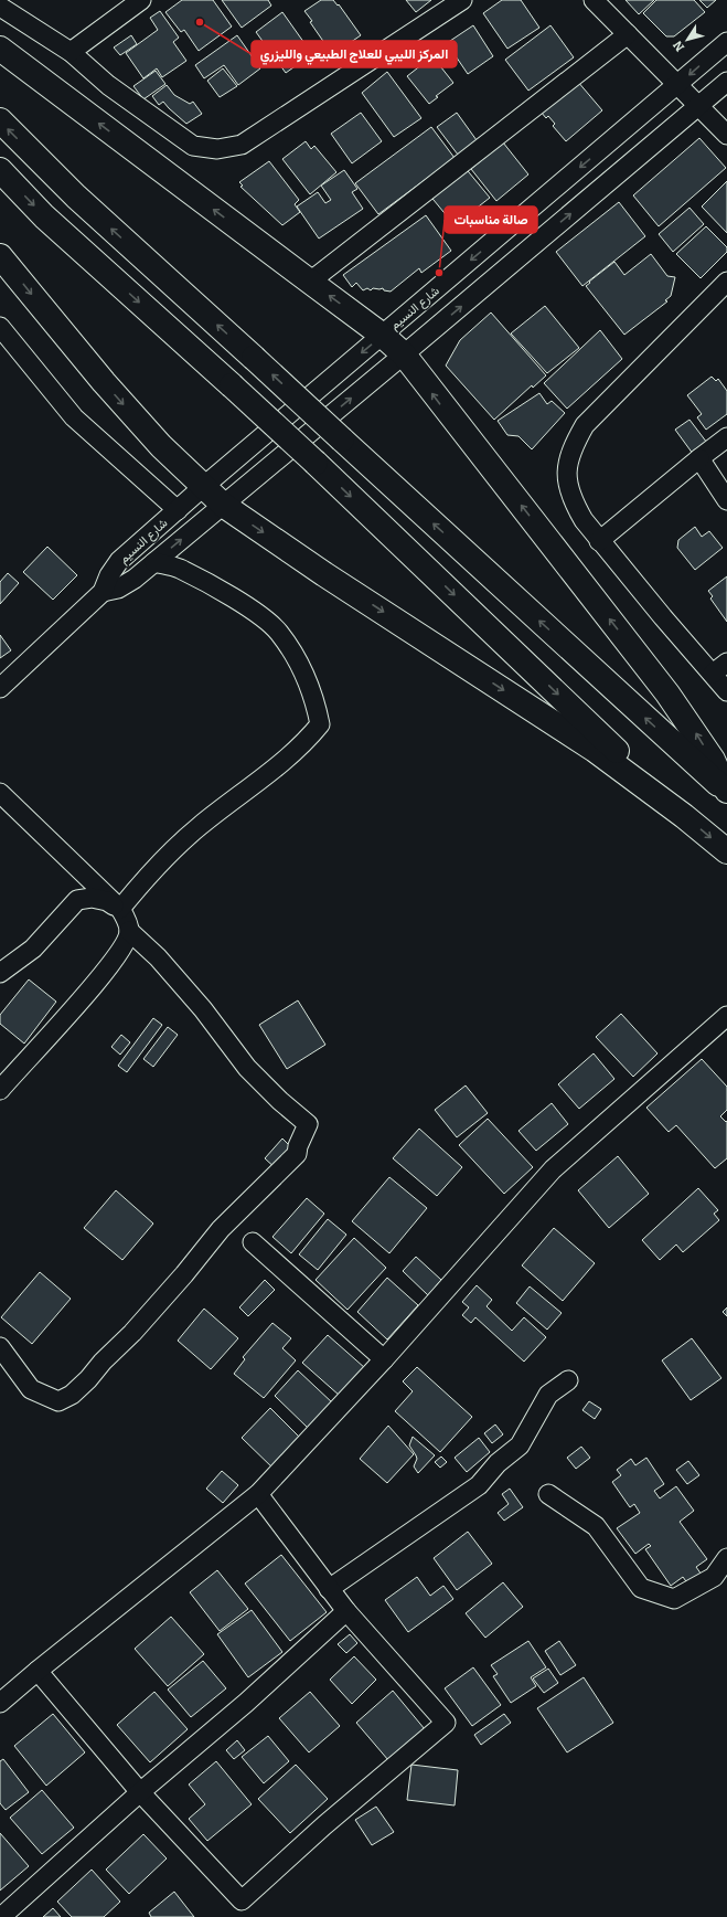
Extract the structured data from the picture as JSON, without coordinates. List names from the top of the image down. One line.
{"streets":{"street":["شارع النسيم"]},"places":["المركز الليبي للعلاج الطبيعي والليزري","صالة مناسبات"],"north":"bottom left"}
